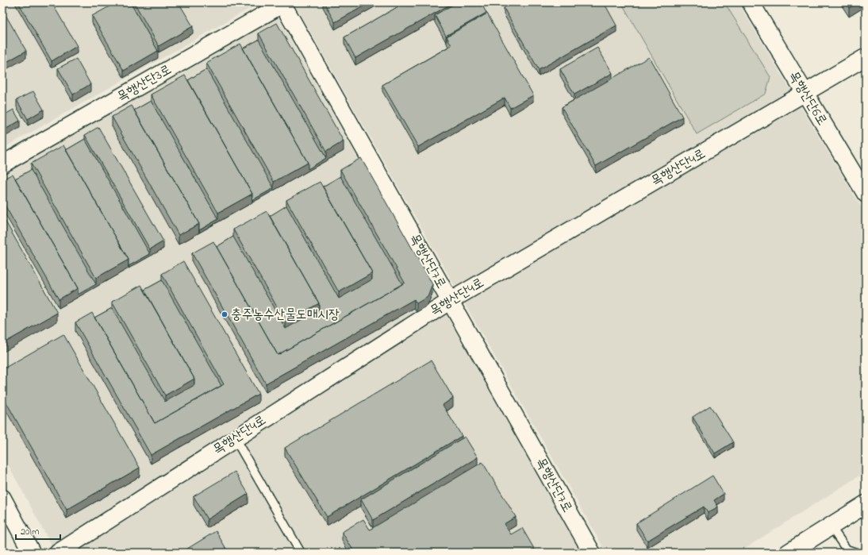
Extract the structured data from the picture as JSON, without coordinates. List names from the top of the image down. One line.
{"streets":{"street":["목행산단3로","목행산단6로","목행산단4로","목행산단7로"]},"crossings":[["목행산단3로","목행산단7로"],["목행산단6로","목행산단4로"],["목행산단4로","목행산단7로"]],"places":["충주농수산물도매시장"],"scale_bar":"20 m"}
